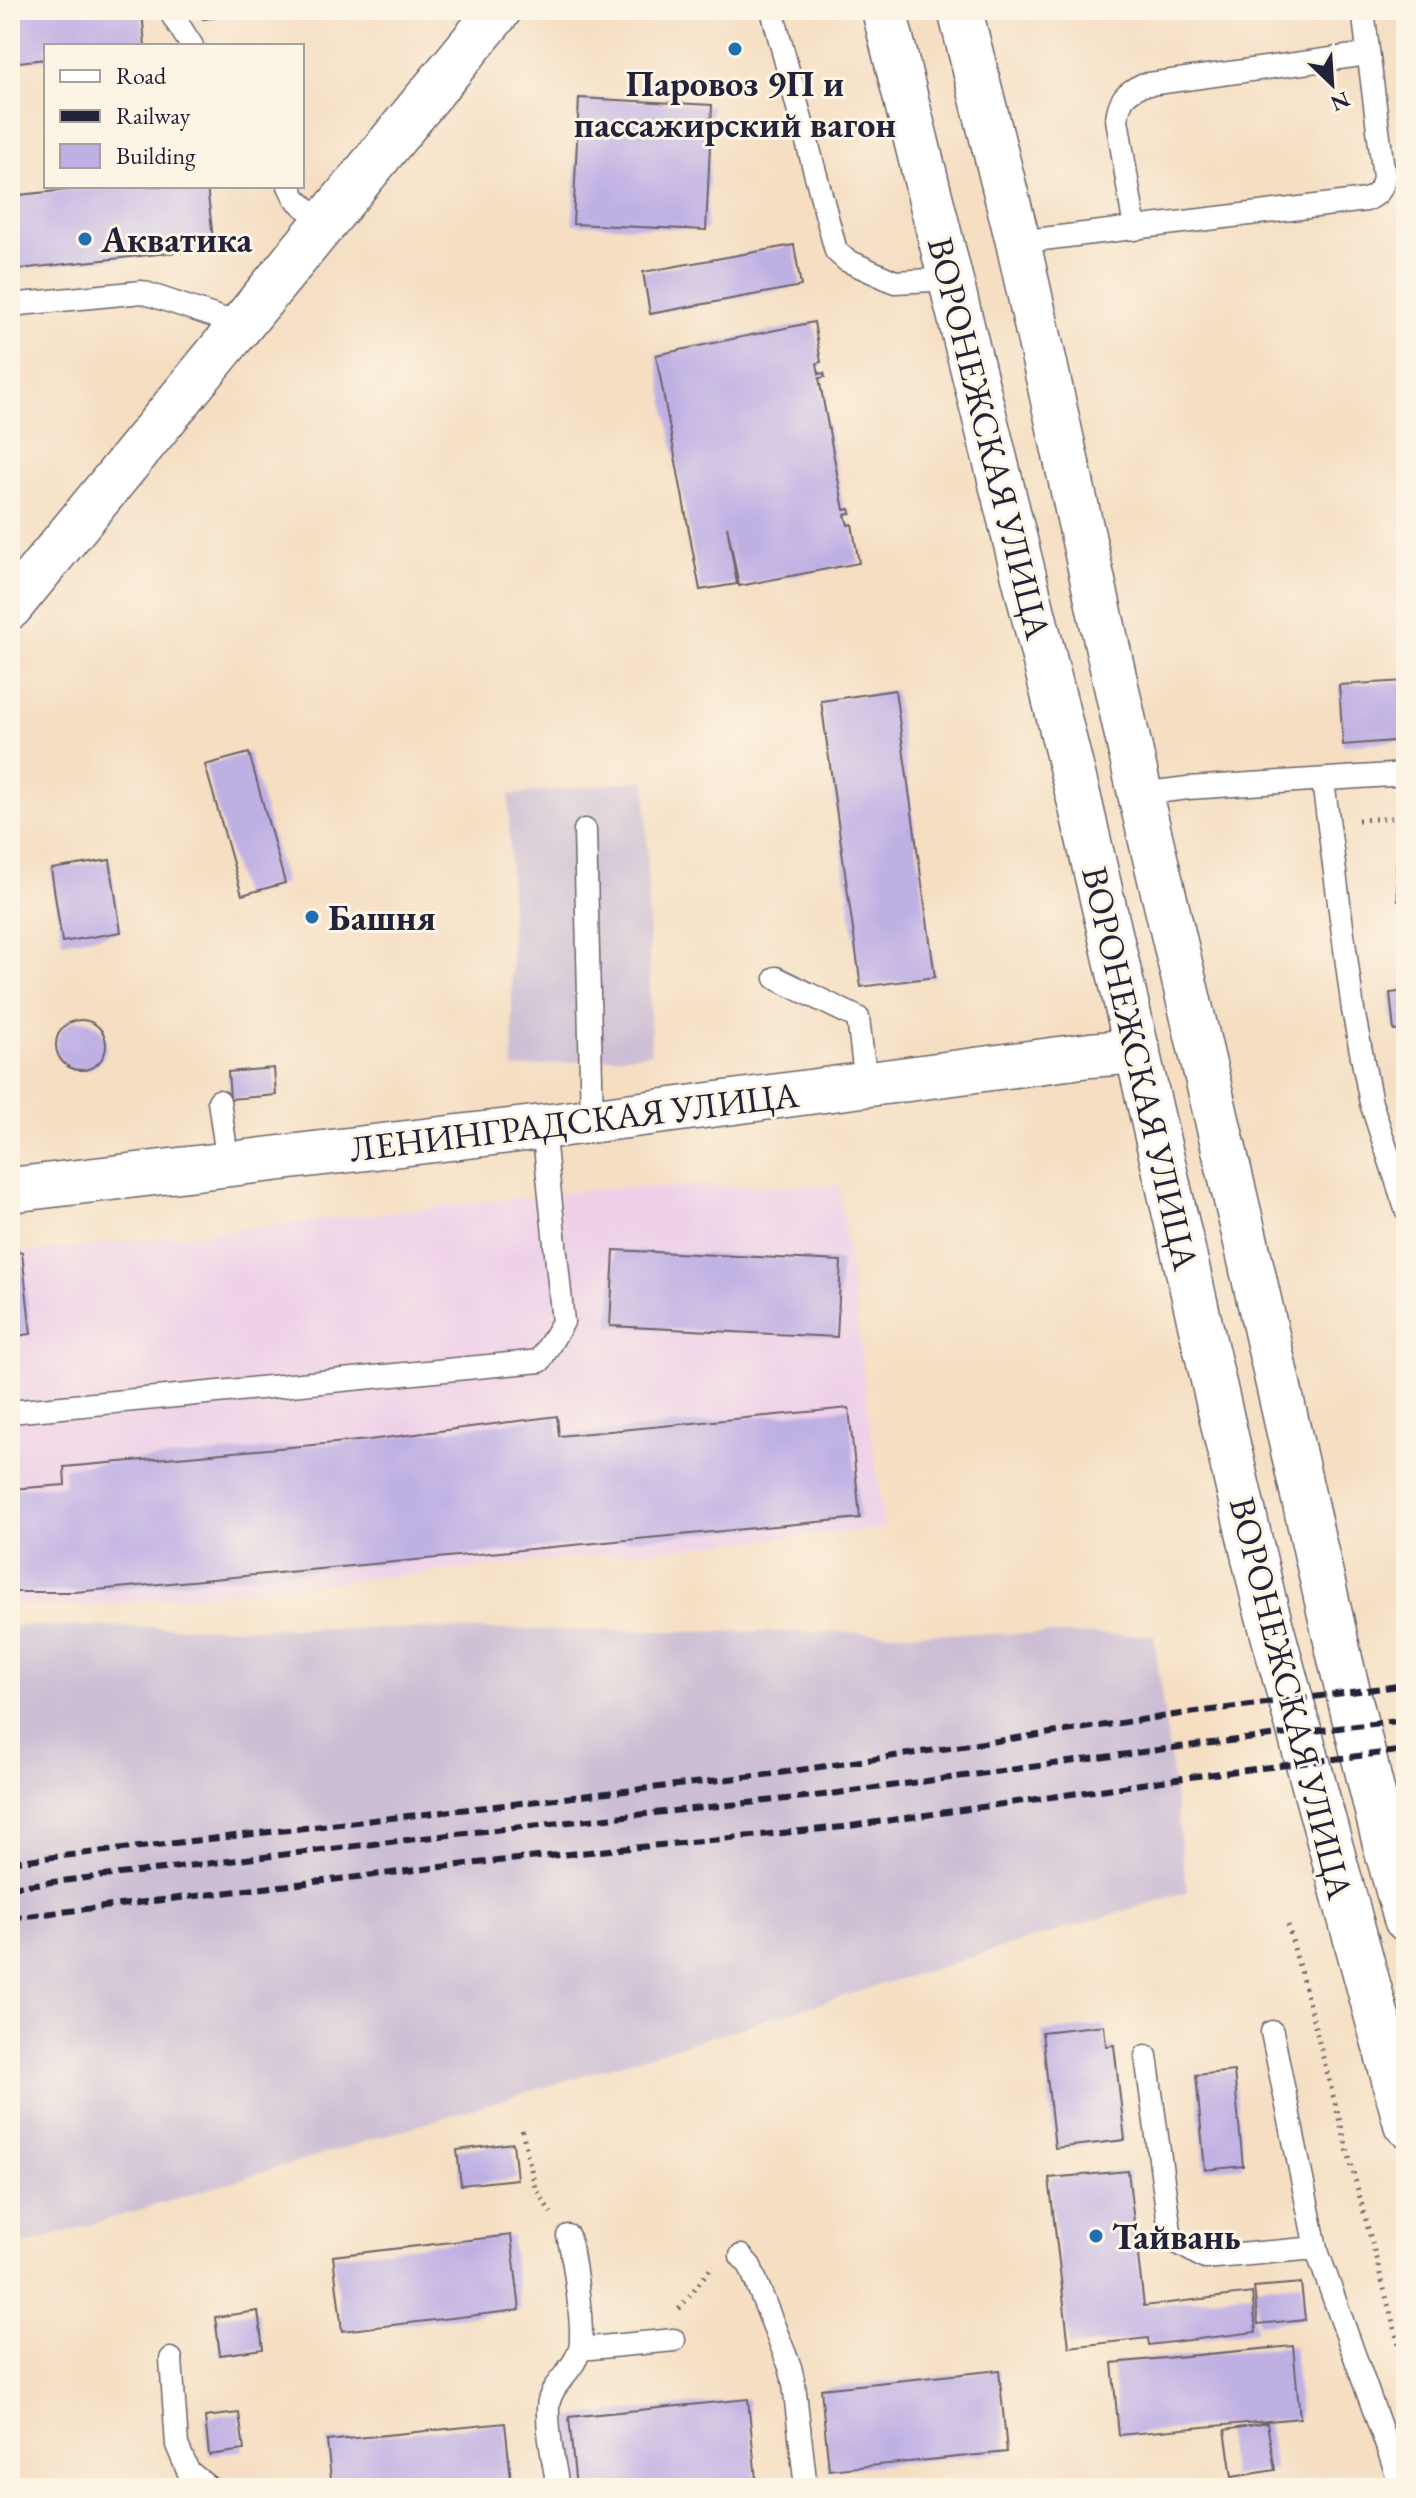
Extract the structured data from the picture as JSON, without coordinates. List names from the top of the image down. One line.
{"streets":{"main road":["ВОРОНЕЖСКАЯ УЛИЦА","ЛЕНИНГРАДСКАЯ УЛИЦА"]},"crossings":[["ВОРОНЕЖСКАЯ УЛИЦА","ЛЕНИНГРАДСКАЯ УЛИЦА"]],"places":["Паровоз 9П и пассажирский вагон","Акватика","Башня","Тайвань"],"legend":["Road","Railway","Building"],"north":"bottom right"}
